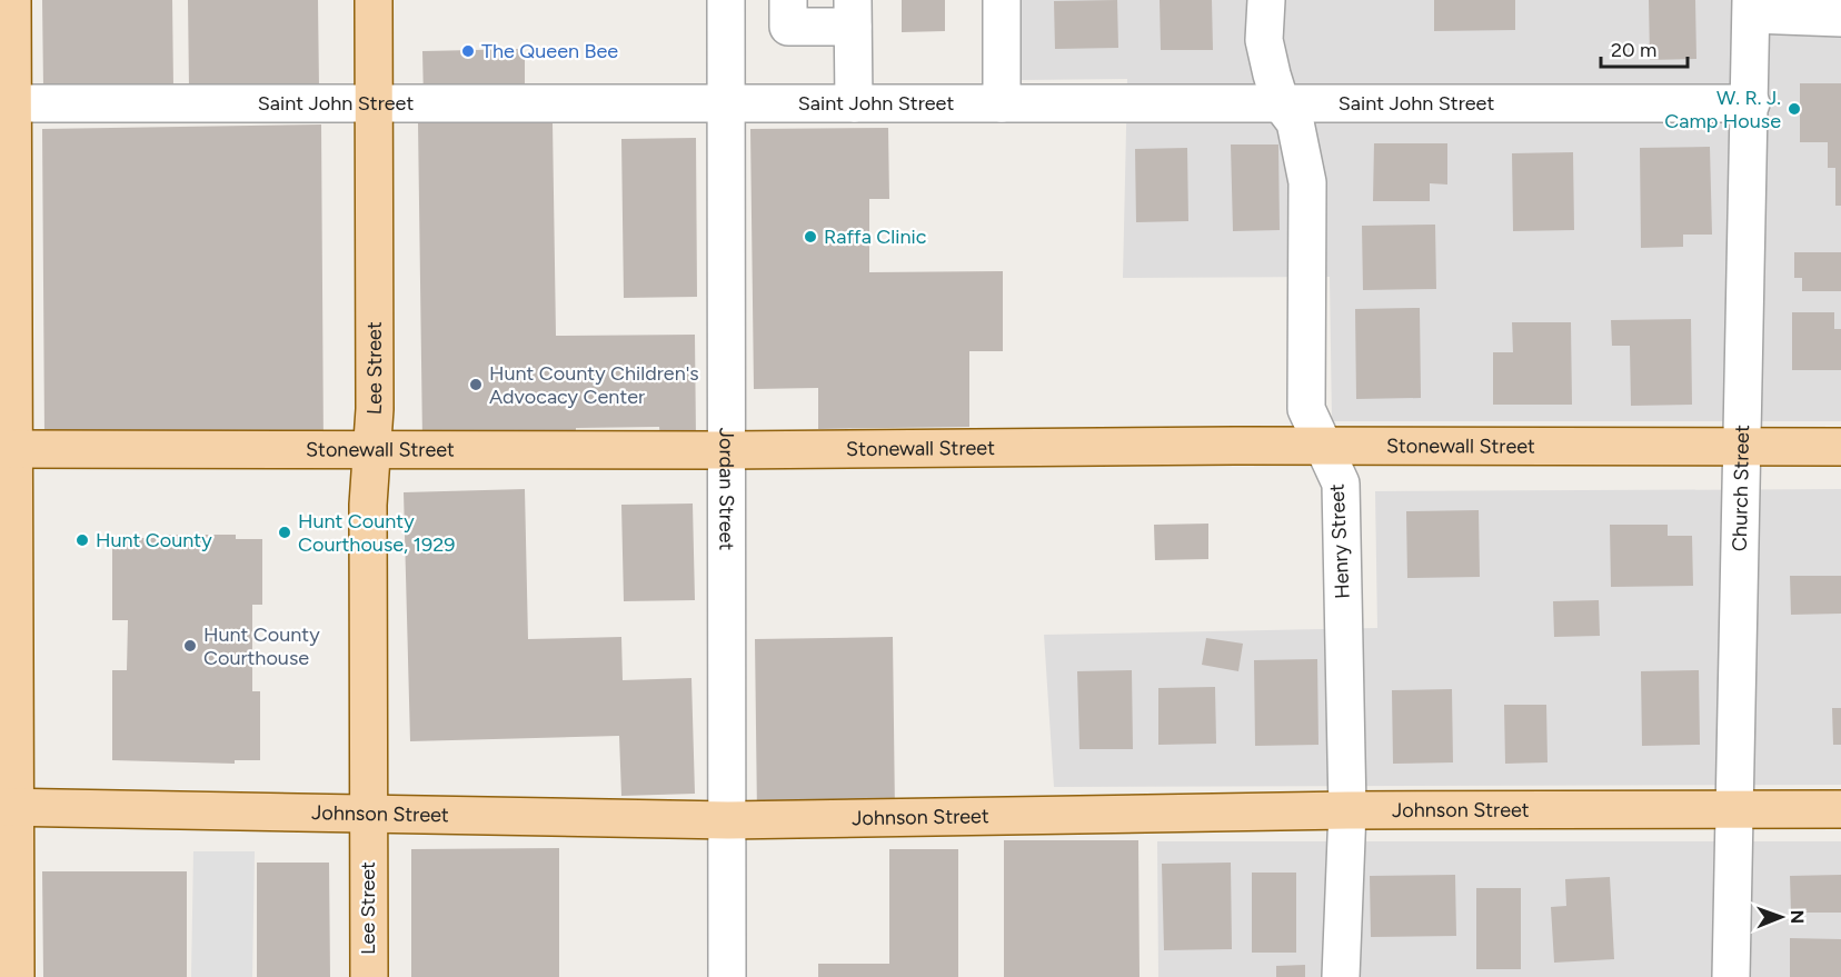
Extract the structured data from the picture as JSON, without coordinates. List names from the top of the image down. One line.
{"streets":{"main road":["Lee Street","Stonewall Street","Johnson Street"],"street":["Saint John Street","Jordan Street","Church Street","Henry Street"]},"crossings":[["Saint John Street","Lee Street"],["Saint John Street","Jordan Street"],["Saint John Street","Church Street"],["Saint John Street","Henry Street"],["Lee Street","Stonewall Street"],["Lee Street","Johnson Street"],["Stonewall Street","Jordan Street"],["Stonewall Street","Church Street"],["Stonewall Street","Henry Street"],["Jordan Street","Johnson Street"],["Church Street","Johnson Street"],["Henry Street","Johnson Street"]],"places":["The Queen Bee","W. R. J. Camp House","Raffa Clinic","Hunt County Children's Advocacy Center","Hunt County Courthouse, 1929","Hunt County","Hunt County Courthouse"],"scale_bar":"20 m","north":"right"}
